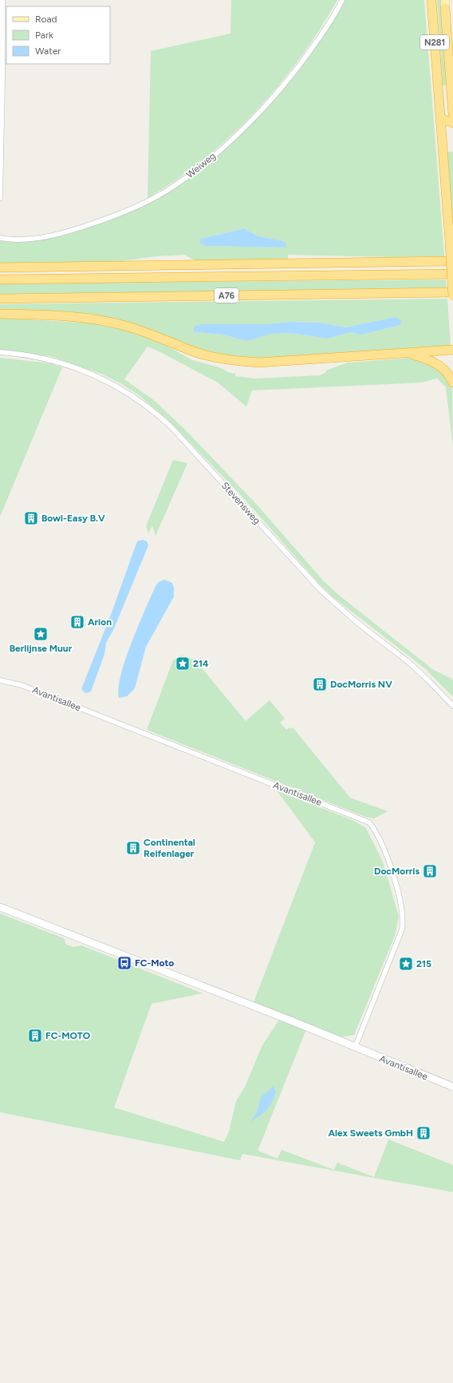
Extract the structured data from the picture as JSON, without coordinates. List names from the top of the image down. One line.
{"streets":{"highway":["N281","A76"],"street":["Weiweg","Stevensweg","Avantisallee"]},"places":{"building":["Bowl-Easy B.V","Arion","DocMorris NV","Continental Reifenlager","DocMorris","FC-MOTO","Alex Sweets GmbH"],"place":["Berlijnse Muur","214","215"],"bus stop":["FC-Moto"]},"legend":["Road","Park","Water"]}
